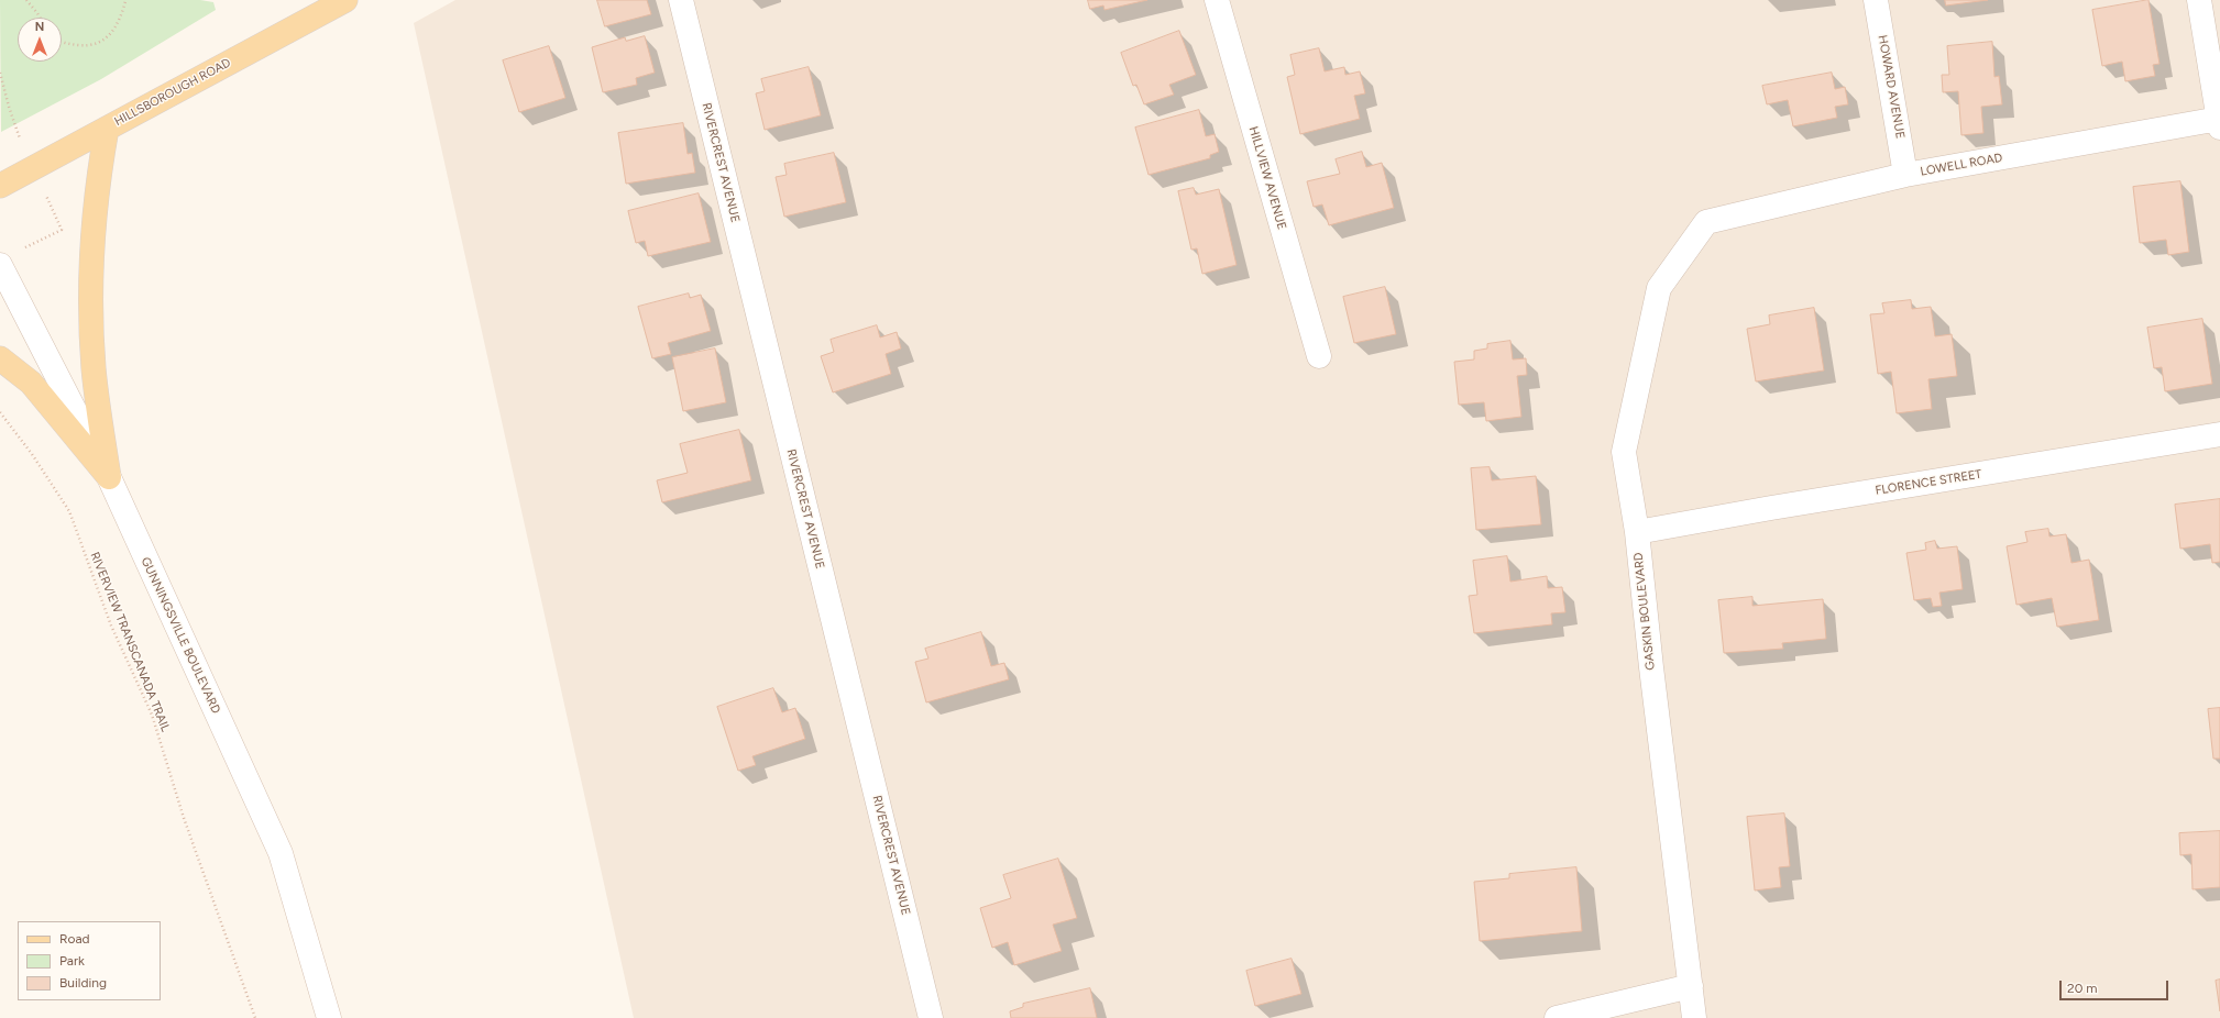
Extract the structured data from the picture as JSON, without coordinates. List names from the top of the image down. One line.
{"streets":{"main road":["HILLSBOROUGH ROAD"],"street":["HOWARD AVENUE","RIVERCREST AVENUE","LOWELL ROAD","HILLVIEW AVENUE","FLORENCE STREET","GASKIN BOULEVARD","GUNNINGSVILLE BOULEVARD"],"path":["RIVERVIEW TRANSCANADA TRAIL"]},"crossings":[["HOWARD AVENUE","LOWELL ROAD"],["LOWELL ROAD","GASKIN BOULEVARD"],["FLORENCE STREET","GASKIN BOULEVARD"]],"legend":["Road","Park","Building"],"scale_bar":"20 m","north":"top"}
